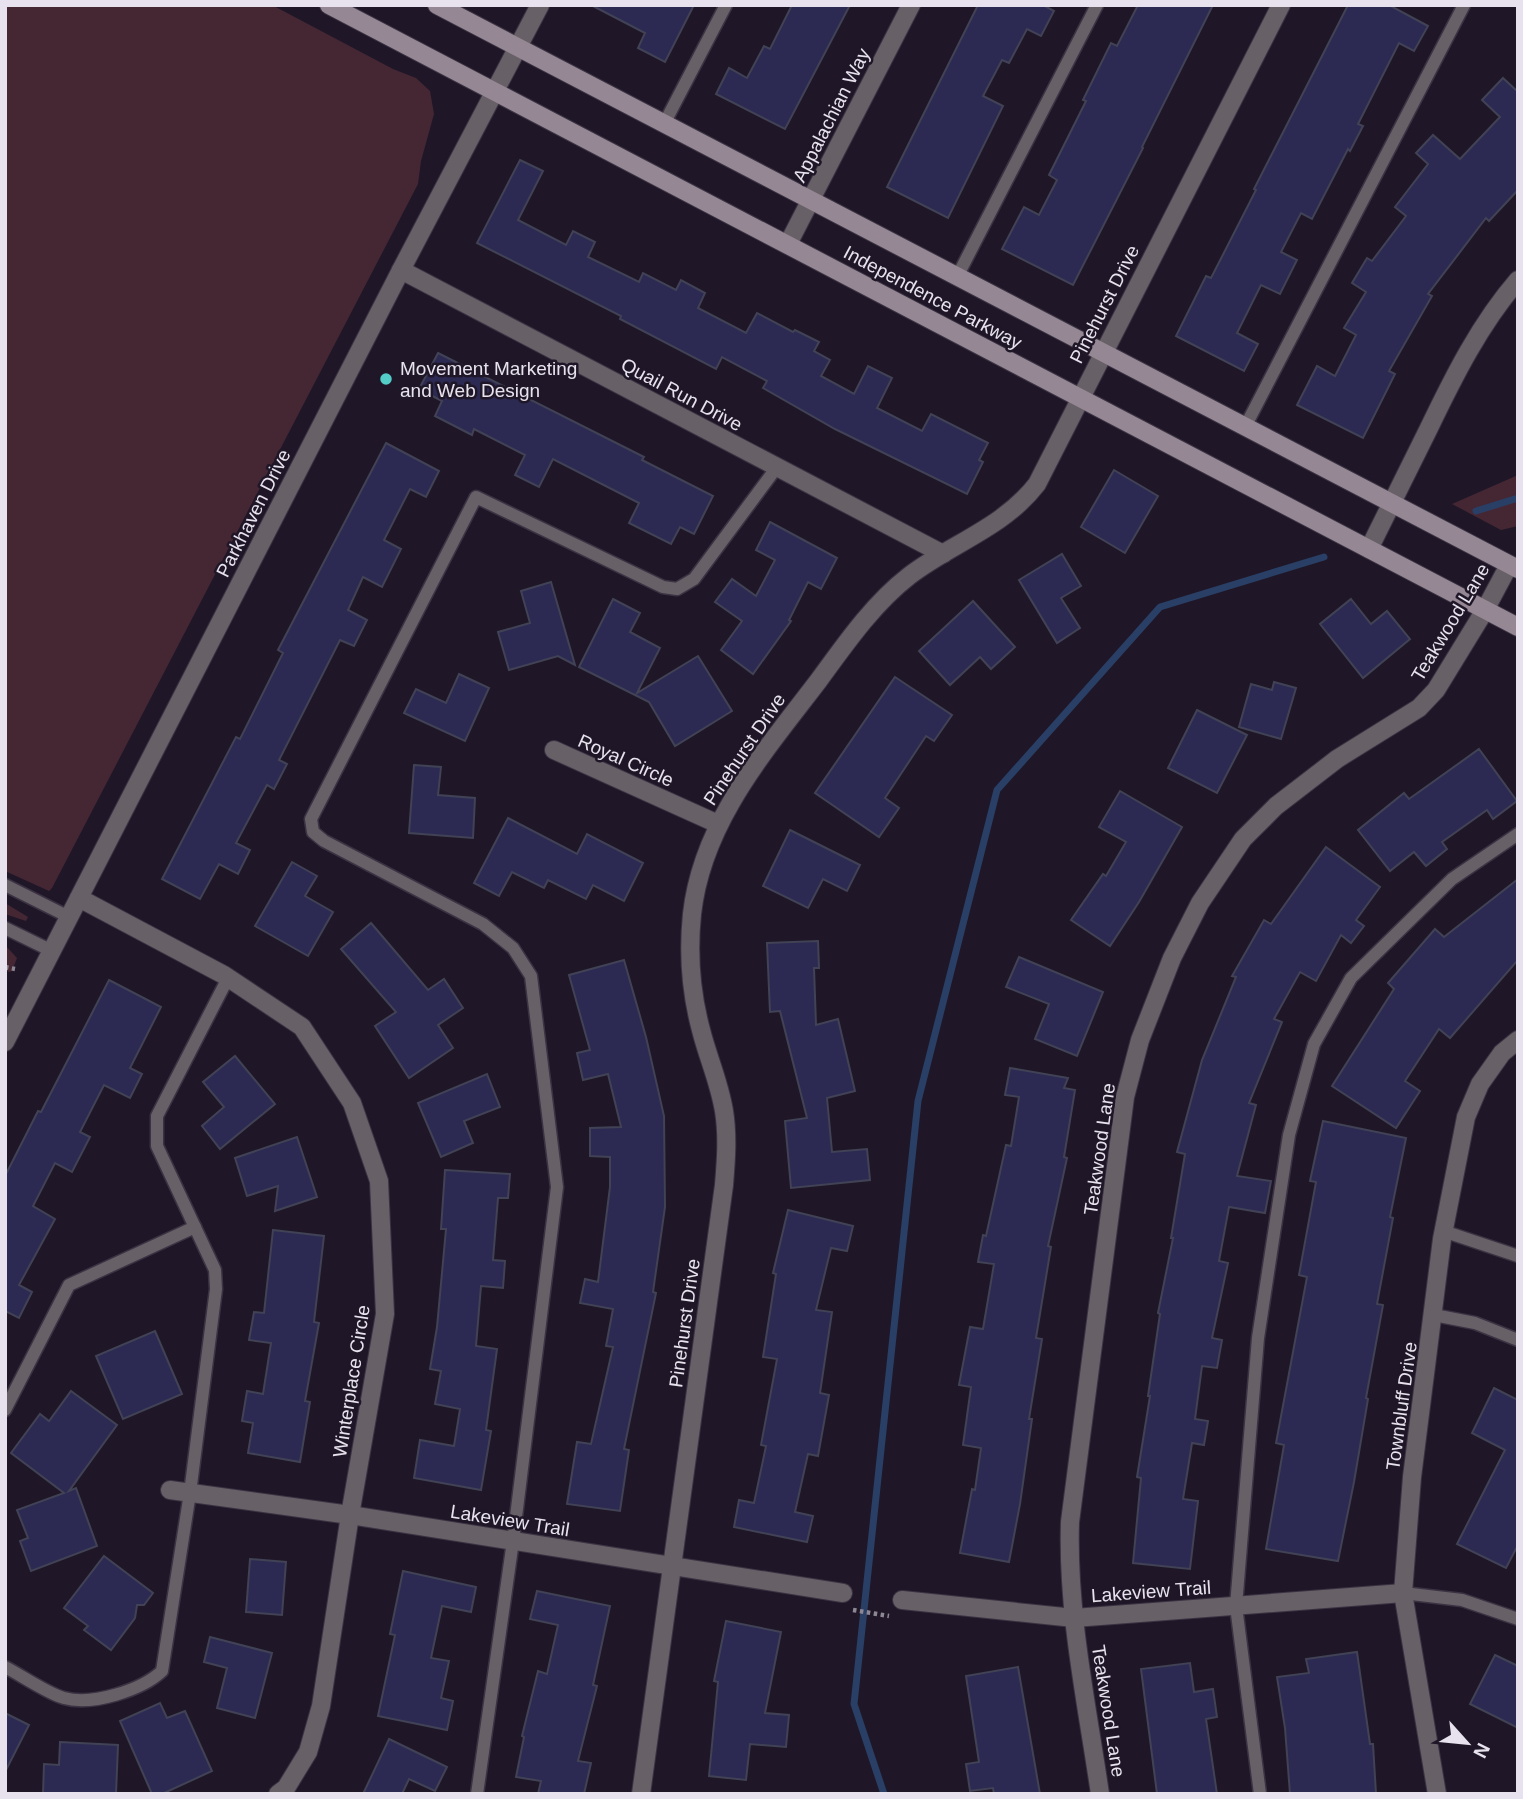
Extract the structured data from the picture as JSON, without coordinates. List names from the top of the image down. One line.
{"streets":{"main road":["Independence Parkway"],"street":["Appalachian Way","Pinehurst Drive","Quail Run Drive","Parkhaven Drive","Teakwood Lane","Royal Circle","Winterplace Circle","Townbluff Drive","Lakeview Trail"]},"crossings":[["Appalachian Way","Independence Parkway"],["Independence Parkway","Pinehurst Drive"],["Independence Parkway","Parkhaven Drive"],["Independence Parkway","Teakwood Lane"],["Pinehurst Drive","Quail Run Drive"],["Pinehurst Drive","Royal Circle"],["Pinehurst Drive","Lakeview Trail"],["Quail Run Drive","Parkhaven Drive"],["Parkhaven Drive","Winterplace Circle"],["Teakwood Lane","Lakeview Trail"],["Winterplace Circle","Lakeview Trail"],["Townbluff Drive","Lakeview Trail"]],"places":["Movement Marketing and Web Design"],"north":"bottom right"}
